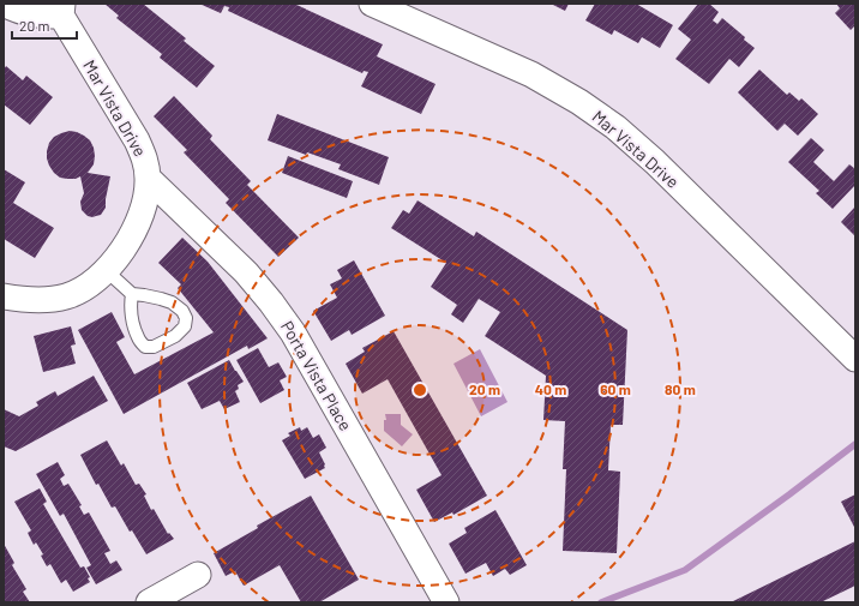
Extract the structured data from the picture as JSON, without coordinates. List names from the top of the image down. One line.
{"streets":{"street":["Mar Vista Drive","Porta Vista Place"]},"crossings":[["Mar Vista Drive","Porta Vista Place"]],"scale_bar":"20 m","rings":["20 m","40 m","60 m","80 m"]}
